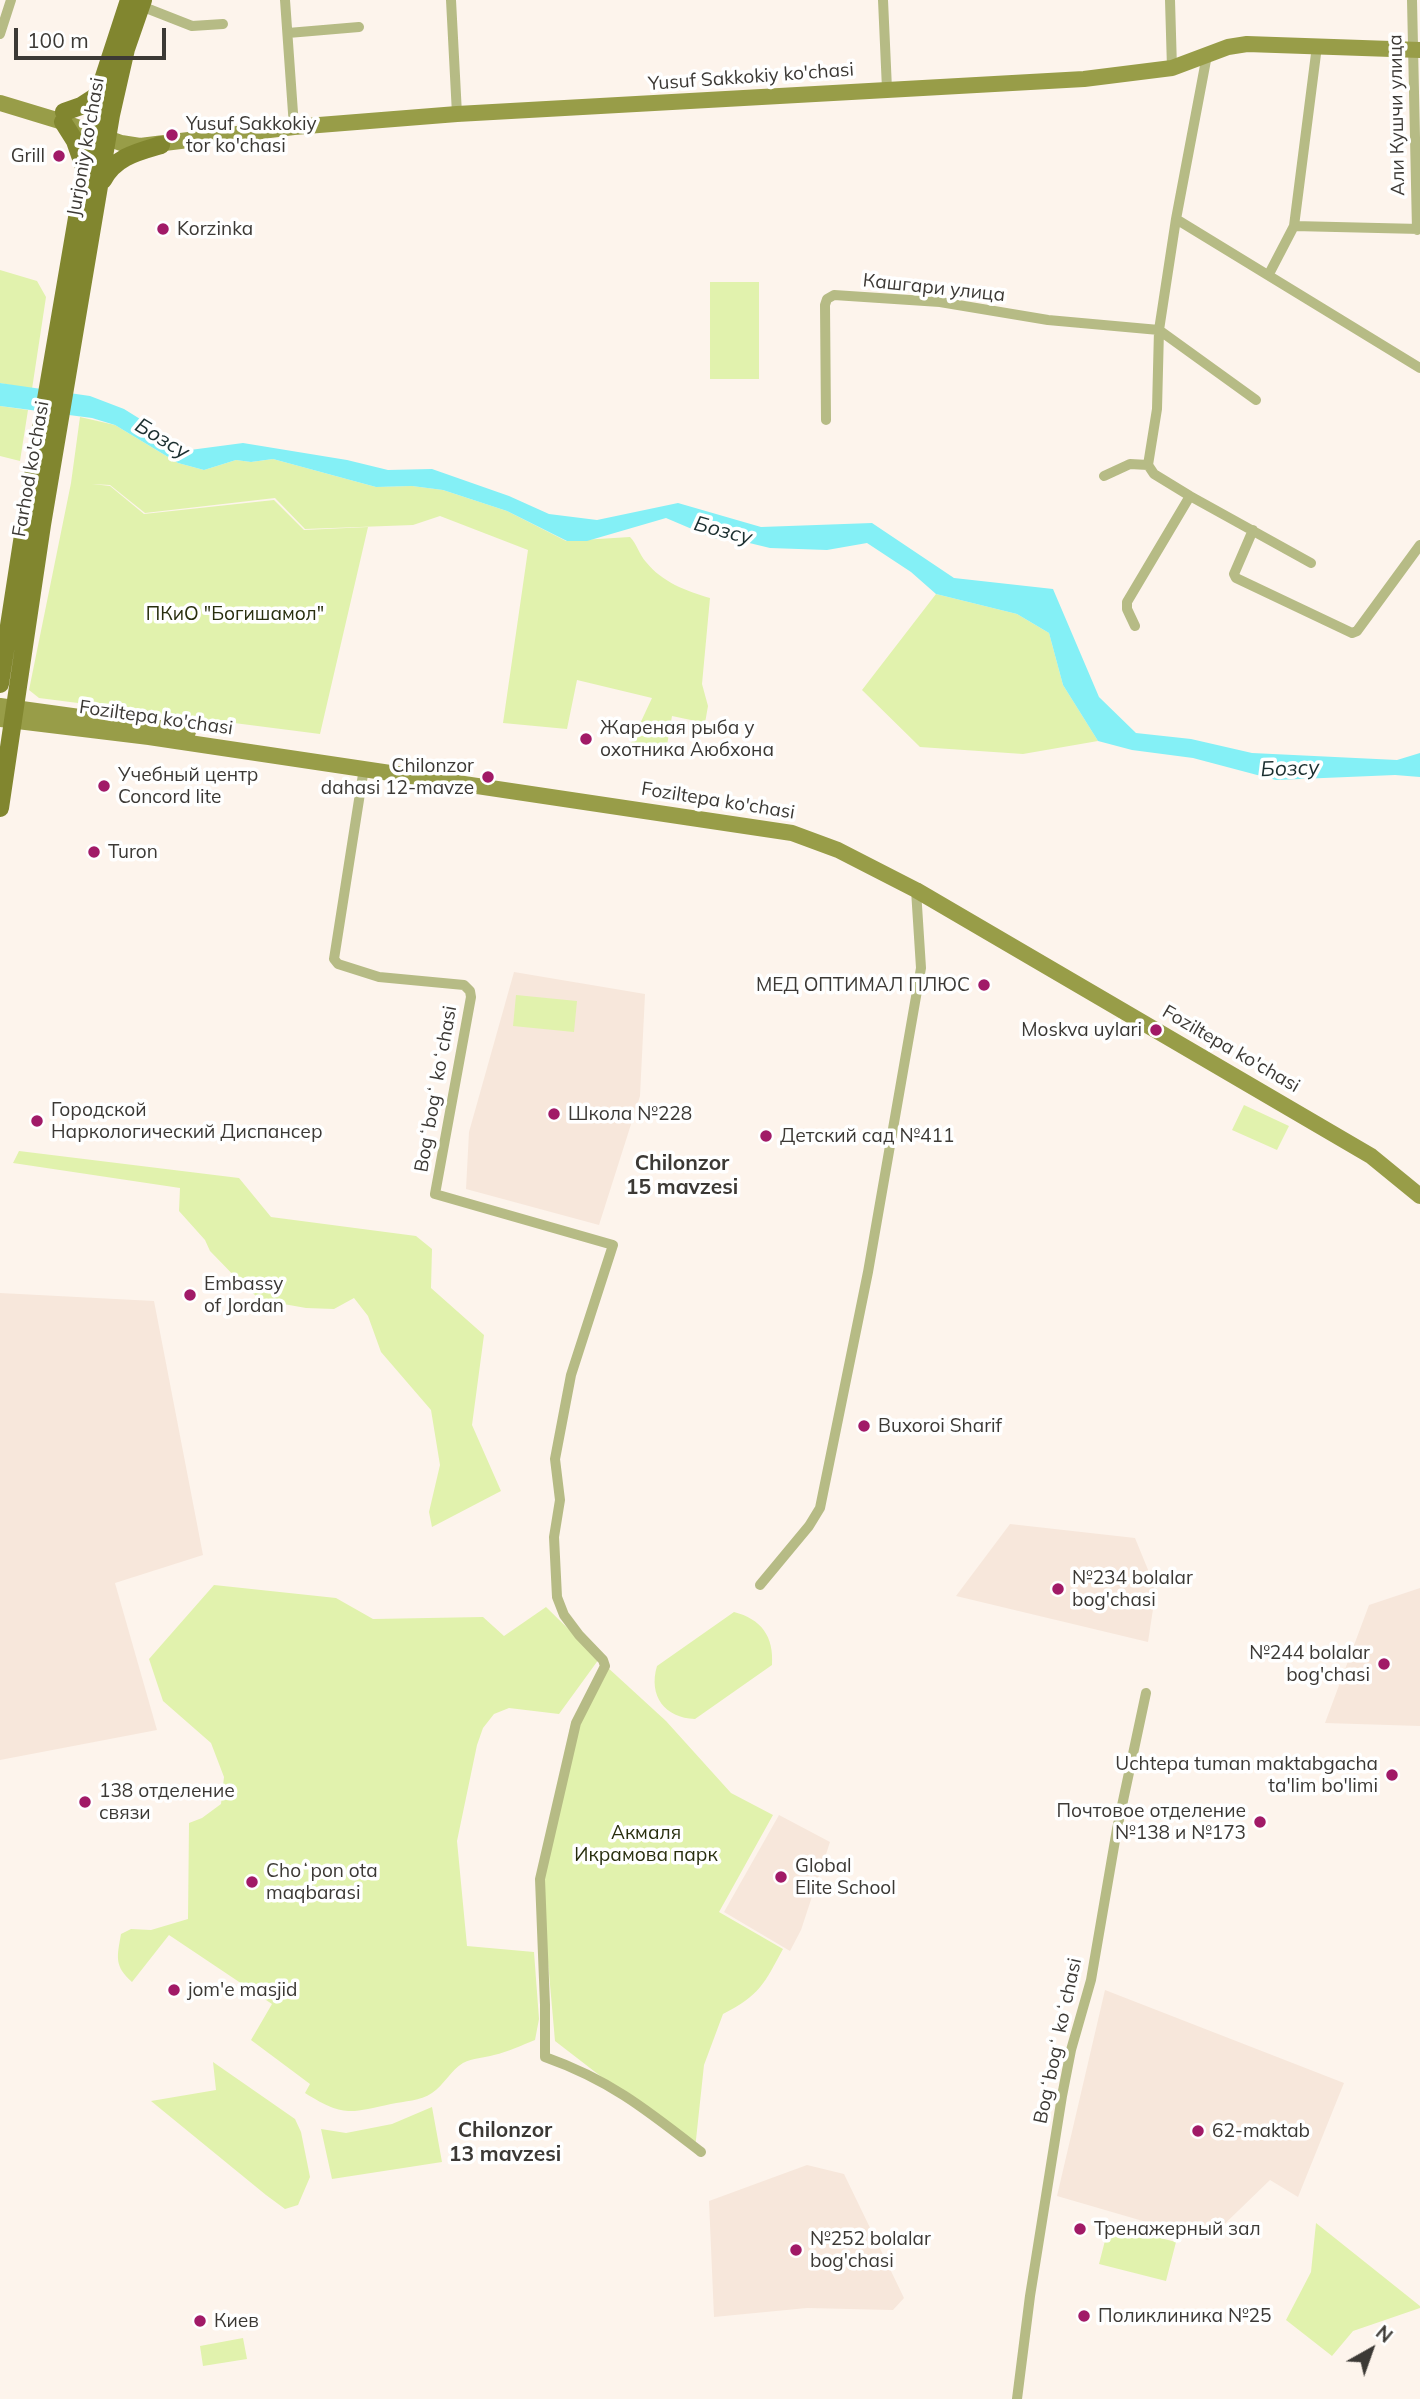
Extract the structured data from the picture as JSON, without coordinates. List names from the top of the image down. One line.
{"streets":{"main road":["Yusuf Sakkokiy ko'chasi","Jurjoniy ko'chasi","Farhod ko'chasi","Foziltepa ko'chasi"],"street":["Али Кушчи улица","Кашгари улица","Bogʻbogʻ koʻchasi"]},"crossings":[["Yusuf Sakkokiy ko'chasi","Али Кушчи улица"],["Yusuf Sakkokiy ko'chasi","Jurjoniy ko'chasi"],["Jurjoniy ko'chasi","Farhod ko'chasi"],["Farhod ko'chasi","Foziltepa ko'chasi"],["Foziltepa ko'chasi","Bogʻbogʻ koʻchasi"]],"districts":["Chilonzor 15 mavzesi","Chilonzor 13 mavzesi"],"water":["Бозсу"],"parks":["ПКиО \"Богишамол\"","Акмаля Икрамова парк"],"places":["Yusuf Sakkokiy tor ko'chasi","Grill","Korzinka","Жареная рыба у охотника Аюбхона","Chilonzor dahasi 12-mavze","Учебный центр Concord lite","Turon","МЕД ОПТИМАЛ ПЛЮС","Moskva uylari","Школа №228","Городской Наркологический Диспансер","Детский сад №411","Embassy of Jordan","Buxoroi Sharif","№234 bolalar bog'chasi","№244 bolalar bog'chasi","Uchtepa tuman maktabgacha ta'lim bo'limi","138 отделение связи","Почтовое отделение №138 и №173","Global Elite School","Choʻpon ota maqbarasi","jom'e masjid","62-maktab","Тренажерный зал","№252 bolalar bog'chasi","Поликлиника №25","Киев"],"scale_bar":"100 m","north":"top right"}
